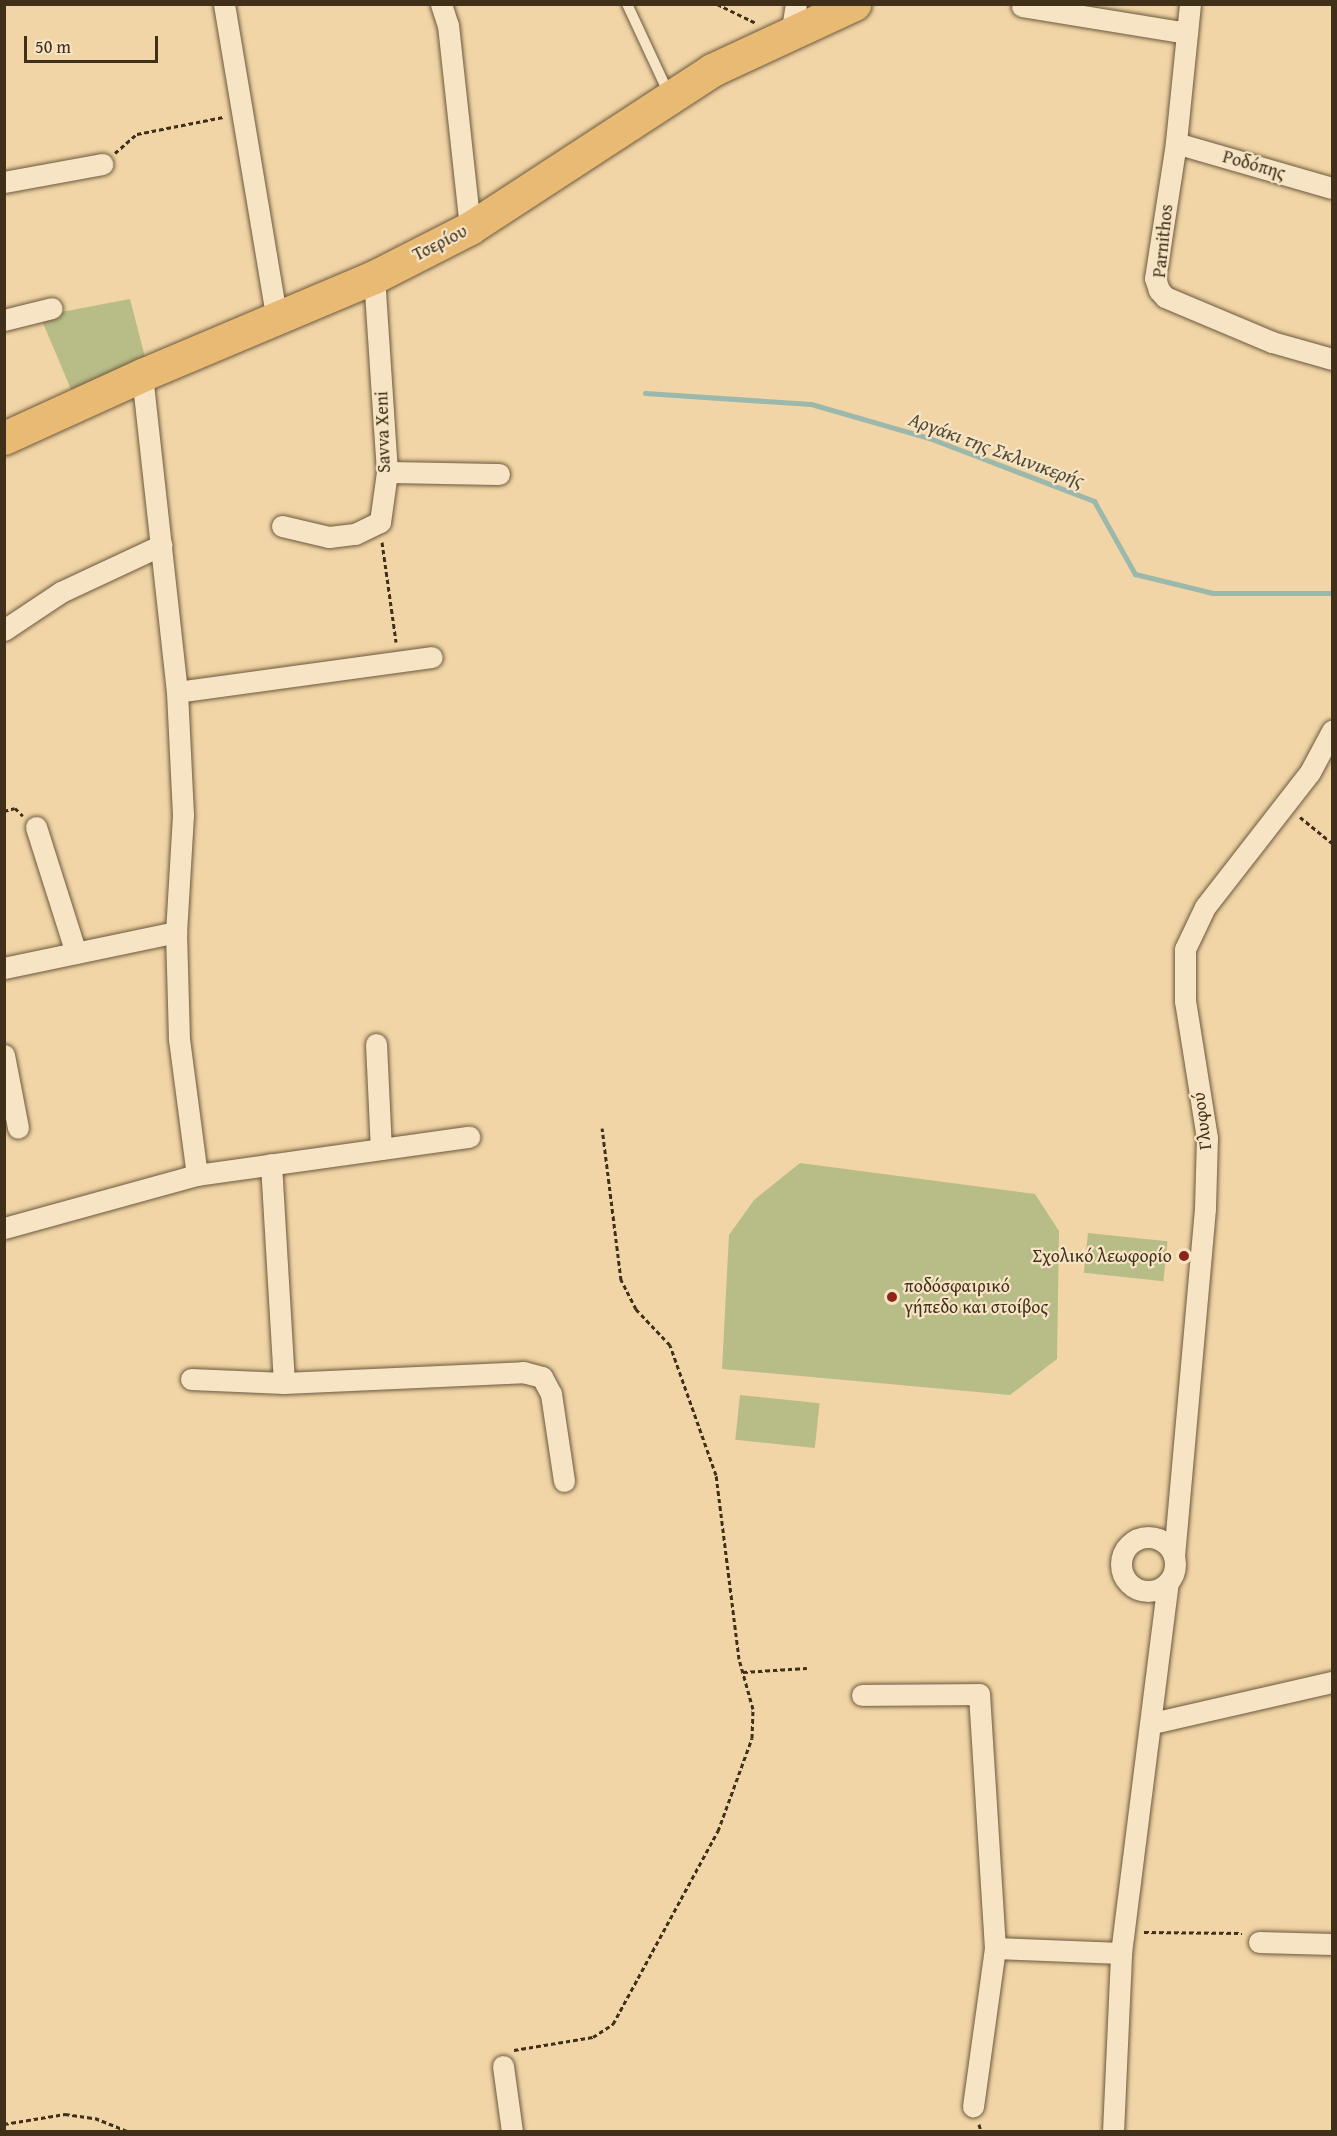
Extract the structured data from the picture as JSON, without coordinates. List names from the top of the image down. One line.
{"streets":{"main road":["Τσερίου"],"street":["Ροδόπης","Parnithos","Savva Xeni","Γλυφού"]},"crossings":[["Ροδόπης","Parnithos"],["Τσερίου","Savva Xeni"]],"water":["Αργάκι της Σκλινικερής"],"places":["Σχολικό λεωφορίο","ποδόσφαιρικό γήπεδο και στοίβος"],"scale_bar":"50 m"}
